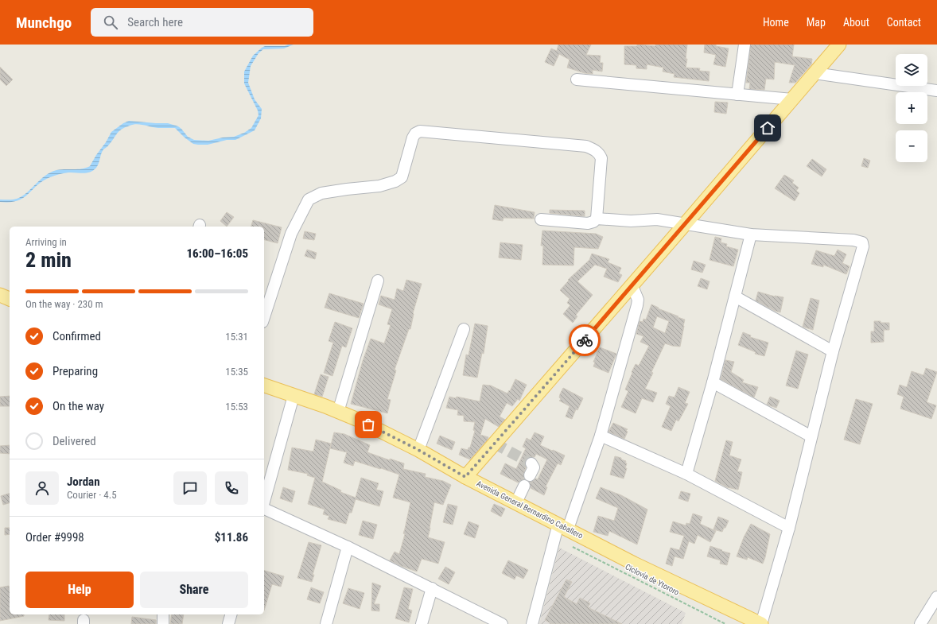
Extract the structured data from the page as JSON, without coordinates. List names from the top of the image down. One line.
{"streets":{"main road":["Avenida General Bernardino Caballero"],"path":["Ciclovía de Ytororo"]},"page":{"header":"Munchgo","search":"Search here","nav":["Home","Map","About","Contact"],"map_buttons":["+","−"],"heading":["2 min","Arriving in","16:00–16:05"],"panel":["Jordan","Courier · 4.5","Order #9998","$11.86"],"bar":"On the way · 230 m","list":[["Confirmed","15:31"],["Preparing","15:35"],["On the way","15:53"],"Delivered"],"buttons":["Help","Share"]}}
